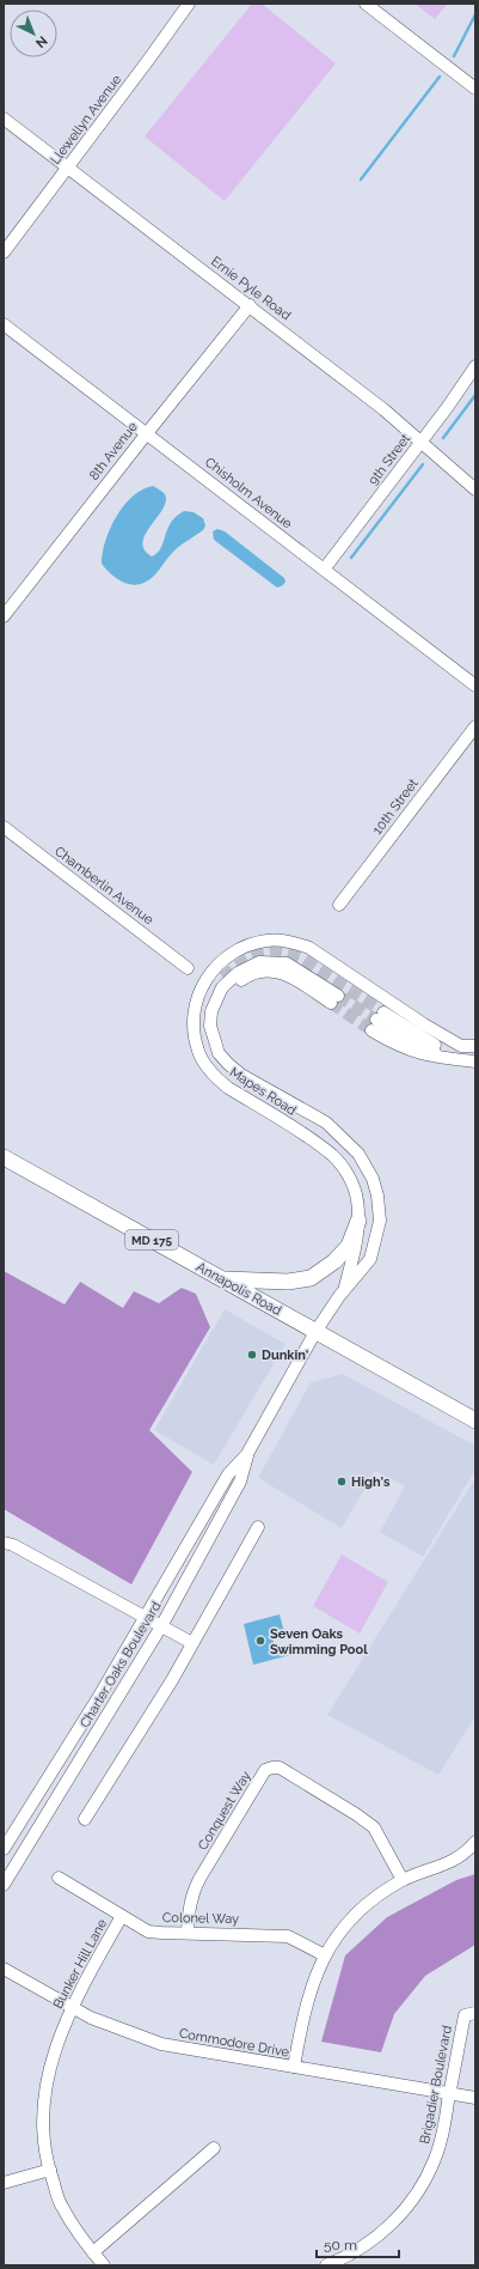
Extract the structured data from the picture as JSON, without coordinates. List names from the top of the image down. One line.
{"streets":{"main road":["MD 175","Annapolis Road"],"street":["Llewellyn Avenue","Ernie Pyle Road","8th Avenue","9th Street","Chisholm Avenue","10th Street","Chamberlin Avenue","Mapes Road","Charter Oaks Boulevard","Conquest Way","Colonel Way","Bunker Hill Lane","Commodore Drive","Brigadier Boulevard"]},"crossings":[["Llewellyn Avenue","Ernie Pyle Road"],["Ernie Pyle Road","8th Avenue"],["Ernie Pyle Road","9th Street"],["8th Avenue","Chisholm Avenue"],["9th Street","Chisholm Avenue"],["Mapes Road","Annapolis Road"],["Mapes Road","Charter Oaks Boulevard"],["Annapolis Road","Charter Oaks Boulevard"],["Conquest Way","Colonel Way"],["Colonel Way","Bunker Hill Lane"],["Bunker Hill Lane","Commodore Drive"],["Commodore Drive","Brigadier Boulevard"]],"places":["Dunkin'","High's","Seven Oaks Swimming Pool"],"scale_bar":"50 m","north":"bottom right"}
